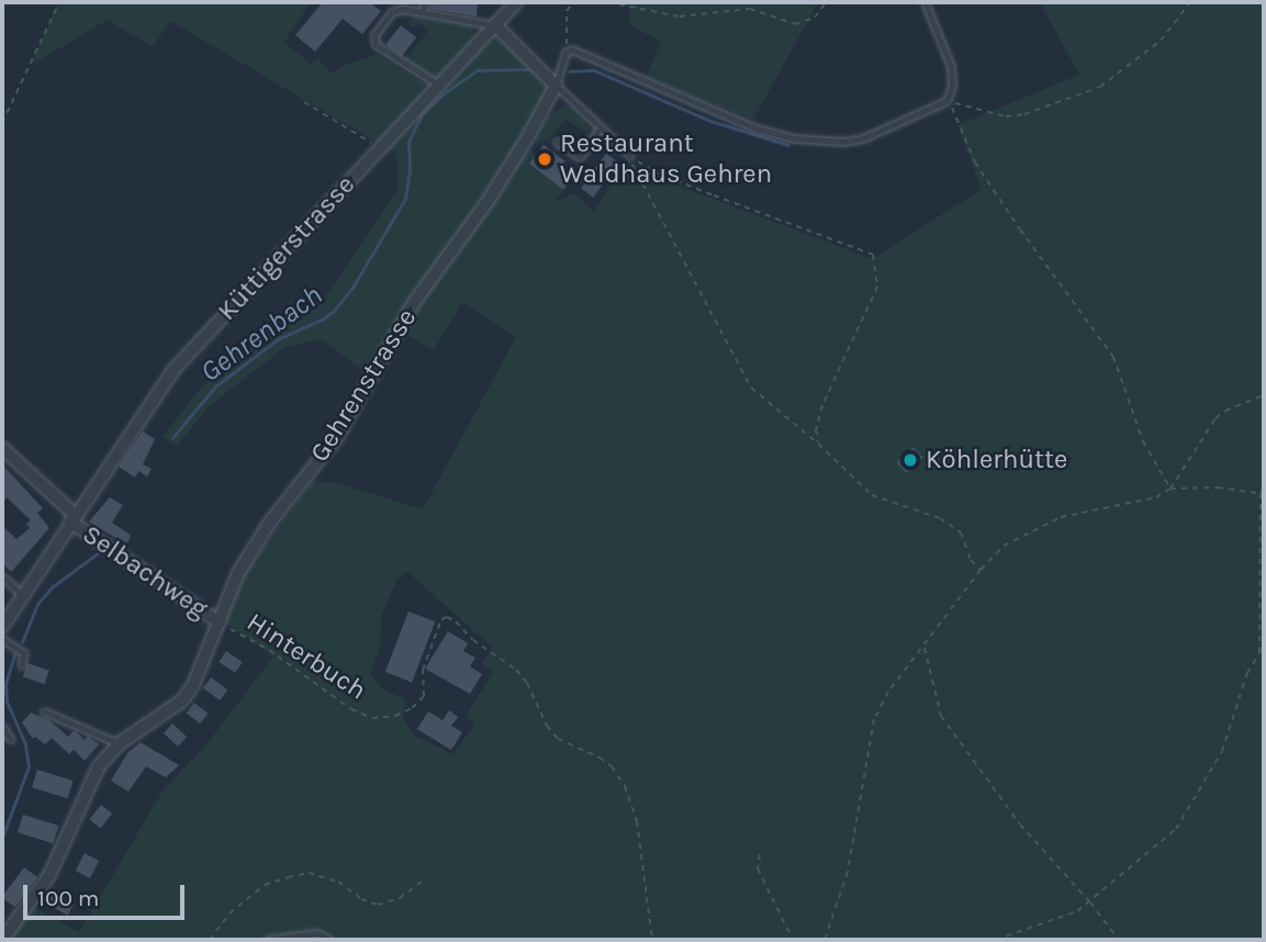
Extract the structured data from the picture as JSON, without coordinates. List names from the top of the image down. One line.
{"streets":{"street":["Küttigerstrasse","Gehrenstrasse","Selbachweg"],"path":["Hinterbuch"]},"crossings":[["Küttigerstrasse","Selbachweg"],["Gehrenstrasse","Selbachweg"],["Gehrenstrasse","Hinterbuch"],["Selbachweg","Hinterbuch"]],"water":["Gehrenbach"],"places":["Restaurant Waldhaus Gehren","Köhlerhütte"],"scale_bar":"100 m"}
